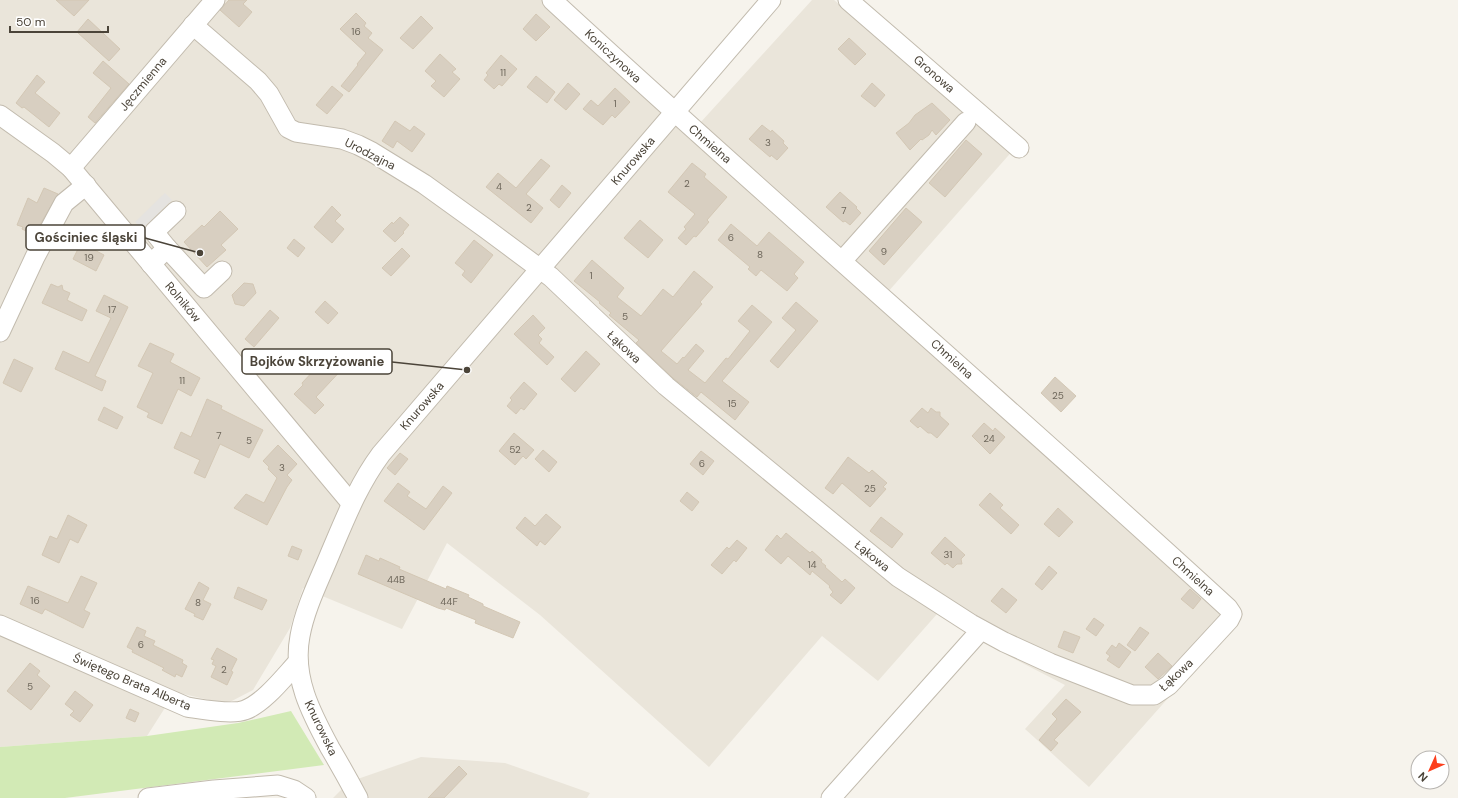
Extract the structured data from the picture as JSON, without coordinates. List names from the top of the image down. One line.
{"streets":{"street":["Koniczynowa","Gronowa","Jęczmienna","Chmielna","Urodzajna","Knurowska","Rolników","Łąkowa","Świętego Brata Alberta"]},"crossings":[["Koniczynowa","Chmielna"],["Koniczynowa","Knurowska"],["Jęczmienna","Urodzajna"],["Jęczmienna","Rolników"],["Chmielna","Knurowska"],["Chmielna","Łąkowa"],["Urodzajna","Knurowska"],["Urodzajna","Łąkowa"],["Knurowska","Rolników"],["Knurowska","Łąkowa"],["Knurowska","Świętego Brata Alberta"]],"places":["Gościniec śląski","Bojków Skrzyżowanie"],"house_numbers":["16","11","1","3","2","4","2","7","6","9","8","19","1","17","5","11","25","15","7","24","5","52","6","3","25","31","14","44B","16","44F","8","6","2","5"],"scale_bar":"50 m","north":"bottom left"}
